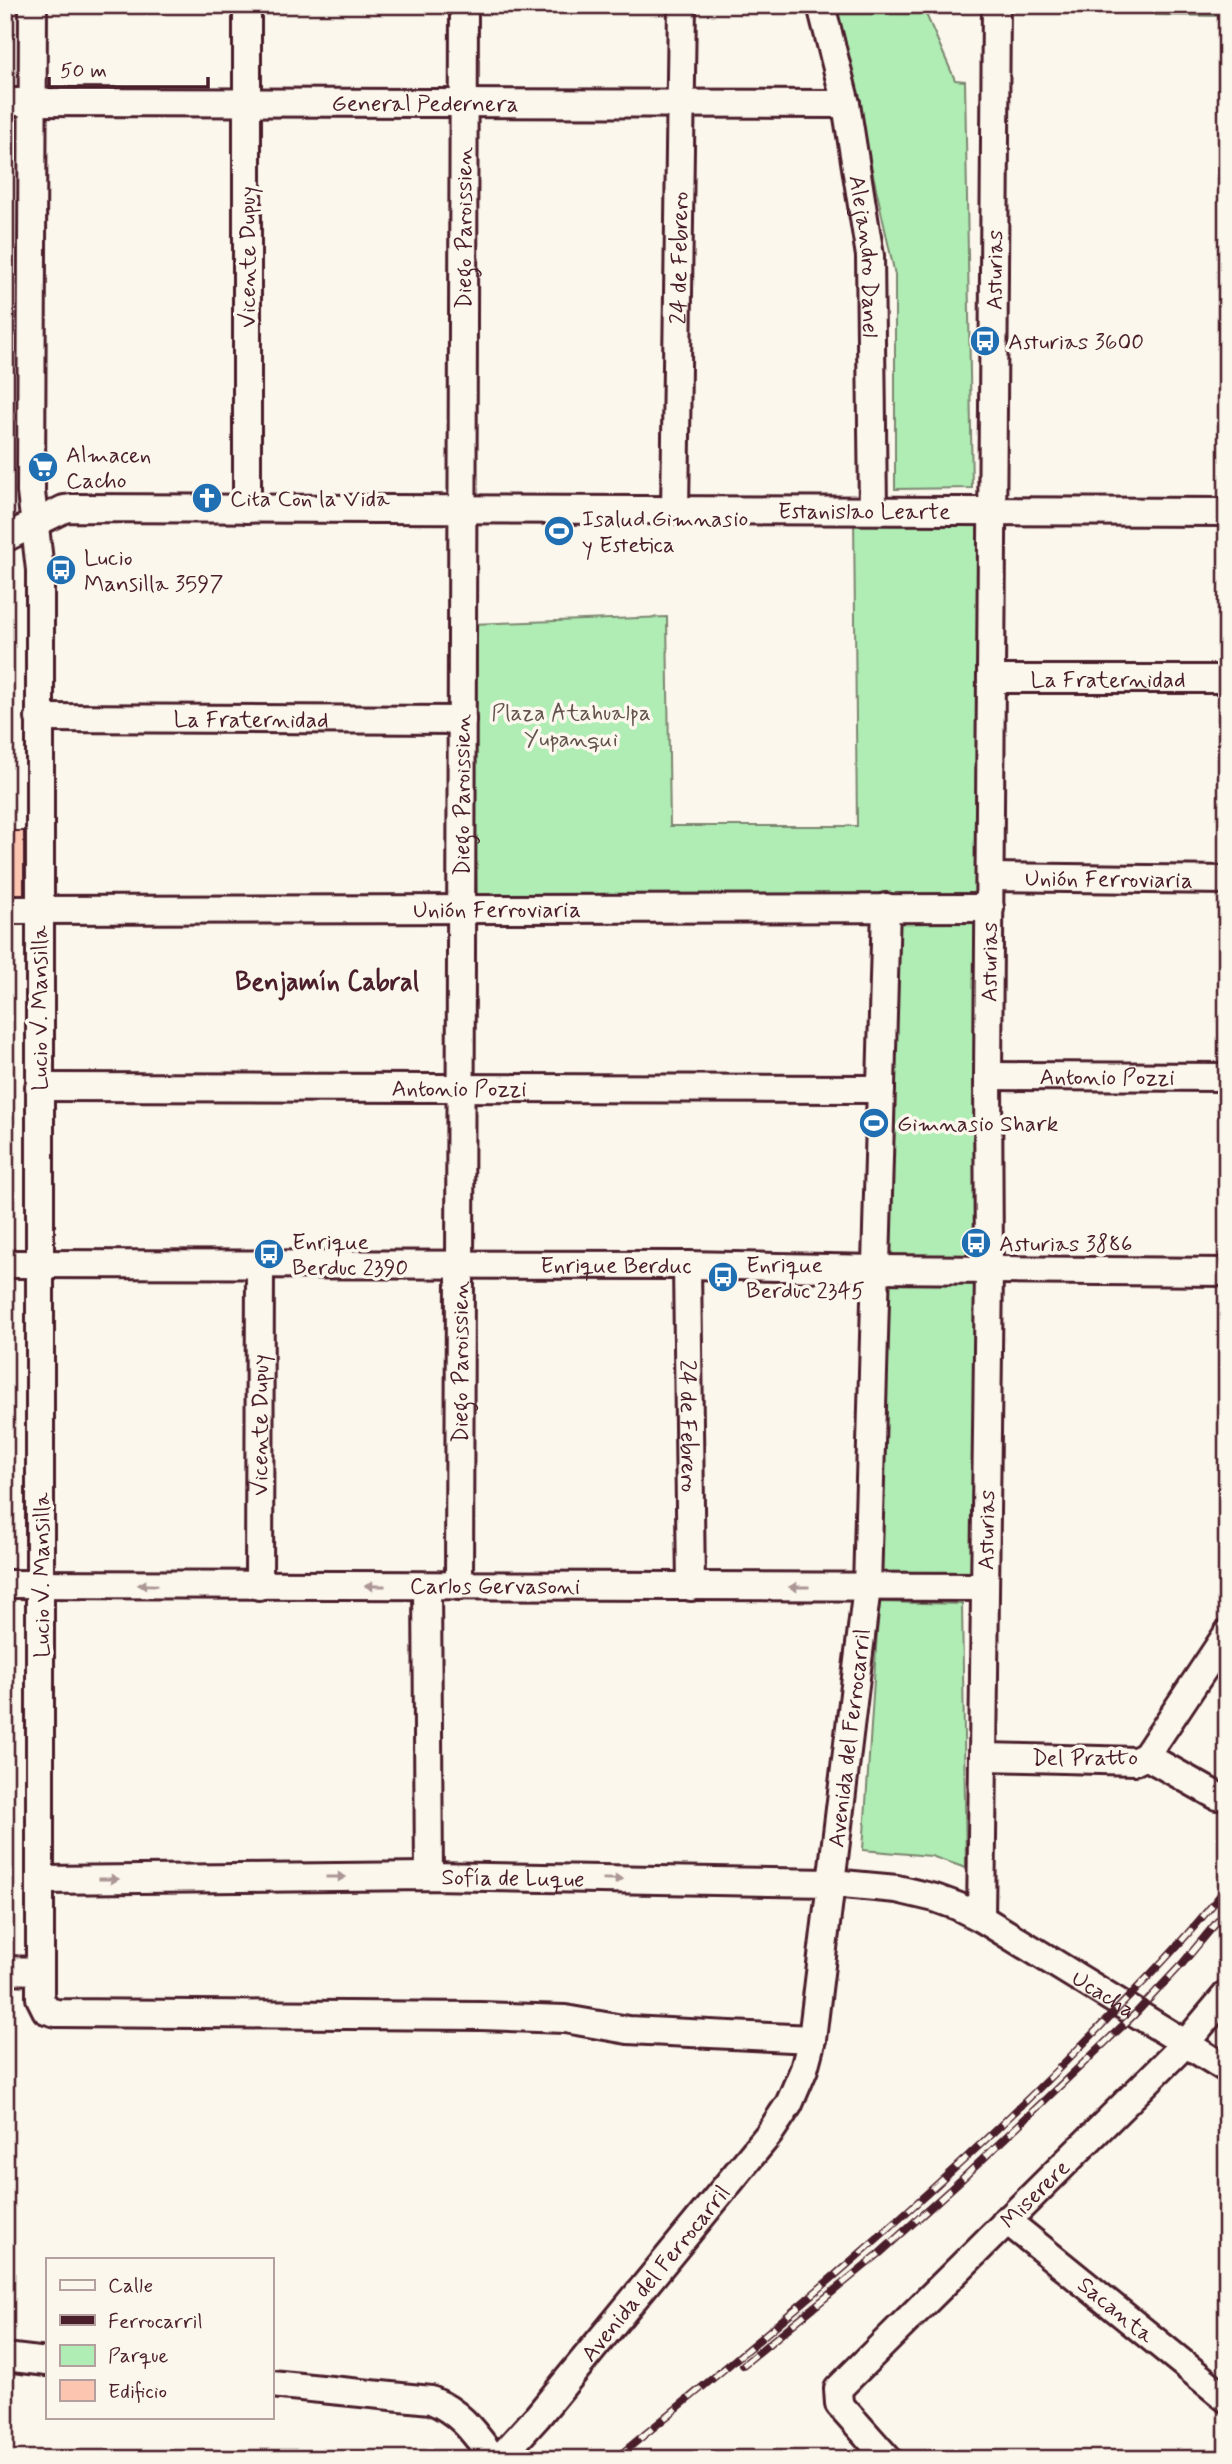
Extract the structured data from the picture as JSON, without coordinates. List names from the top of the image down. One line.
{"streets":{"street":["General Pedernera","Diego Paroissien","Alejandro Danel","Vicente Dupuy","24 de Febrero","Asturias","Estanislao Learte","La Fraternidad","Unión Ferroviaria","Lucio V. Mansilla","Antonio Pozzi","Enrique Berduc","Carlos Gervasoni","Avenida del Ferrocarril","Del Pratto","Sofía de Luque","Ucacha","Miserere","Sacanta"]},"crossings":[["General Pedernera","Diego Paroissien"],["General Pedernera","Alejandro Danel"],["General Pedernera","Vicente Dupuy"],["General Pedernera","24 de Febrero"],["General Pedernera","Lucio V. Mansilla"],["Diego Paroissien","Estanislao Learte"],["Diego Paroissien","La Fraternidad"],["Diego Paroissien","Unión Ferroviaria"],["Diego Paroissien","Antonio Pozzi"],["Diego Paroissien","Enrique Berduc"],["Diego Paroissien","Carlos Gervasoni"],["Alejandro Danel","Estanislao Learte"],["Vicente Dupuy","Estanislao Learte"],["Vicente Dupuy","Enrique Berduc"],["Vicente Dupuy","Carlos Gervasoni"],["24 de Febrero","Estanislao Learte"],["24 de Febrero","Enrique Berduc"],["24 de Febrero","Carlos Gervasoni"],["Asturias","Estanislao Learte"],["Asturias","La Fraternidad"],["Asturias","Unión Ferroviaria"],["Asturias","Antonio Pozzi"],["Asturias","Enrique Berduc"],["Asturias","Carlos Gervasoni"],["Asturias","Del Pratto"],["Asturias","Sofía de Luque"],["Asturias","Ucacha"],["Estanislao Learte","Lucio V. Mansilla"],["La Fraternidad","Lucio V. Mansilla"],["Unión Ferroviaria","Lucio V. Mansilla"],["Unión Ferroviaria","Avenida del Ferrocarril"],["Lucio V. Mansilla","Antonio Pozzi"],["Lucio V. Mansilla","Enrique Berduc"],["Lucio V. Mansilla","Carlos Gervasoni"],["Lucio V. Mansilla","Avenida del Ferrocarril"],["Lucio V. Mansilla","Sofía de Luque"],["Antonio Pozzi","Avenida del Ferrocarril"],["Enrique Berduc","Avenida del Ferrocarril"],["Carlos Gervasoni","Avenida del Ferrocarril"],["Avenida del Ferrocarril","Sofía de Luque"],["Sofía de Luque","Ucacha"],["Ucacha","Miserere"],["Miserere","Sacanta"]],"one_way":["Carlos Gervasoni","Sofía de Luque"],"districts":["Benjamín Cabral"],"parks":["Plaza Atahualpa Yupanqui"],"places":{"bus stop":["Asturias 3600","Lucio Mansilla 3597","Asturias 3886","Enrique Berduc 2390","Enrique Berduc 2345"],"supermarket":["Almacen Cacho"],"church":["Cita Con la Vida"],"sports":["Isalud Gimnasio y Estetica","Gimnasio Shark"]},"legend":["Calle","Ferrocarril","Parque","Edificio"],"scale_bar":"50 m"}
